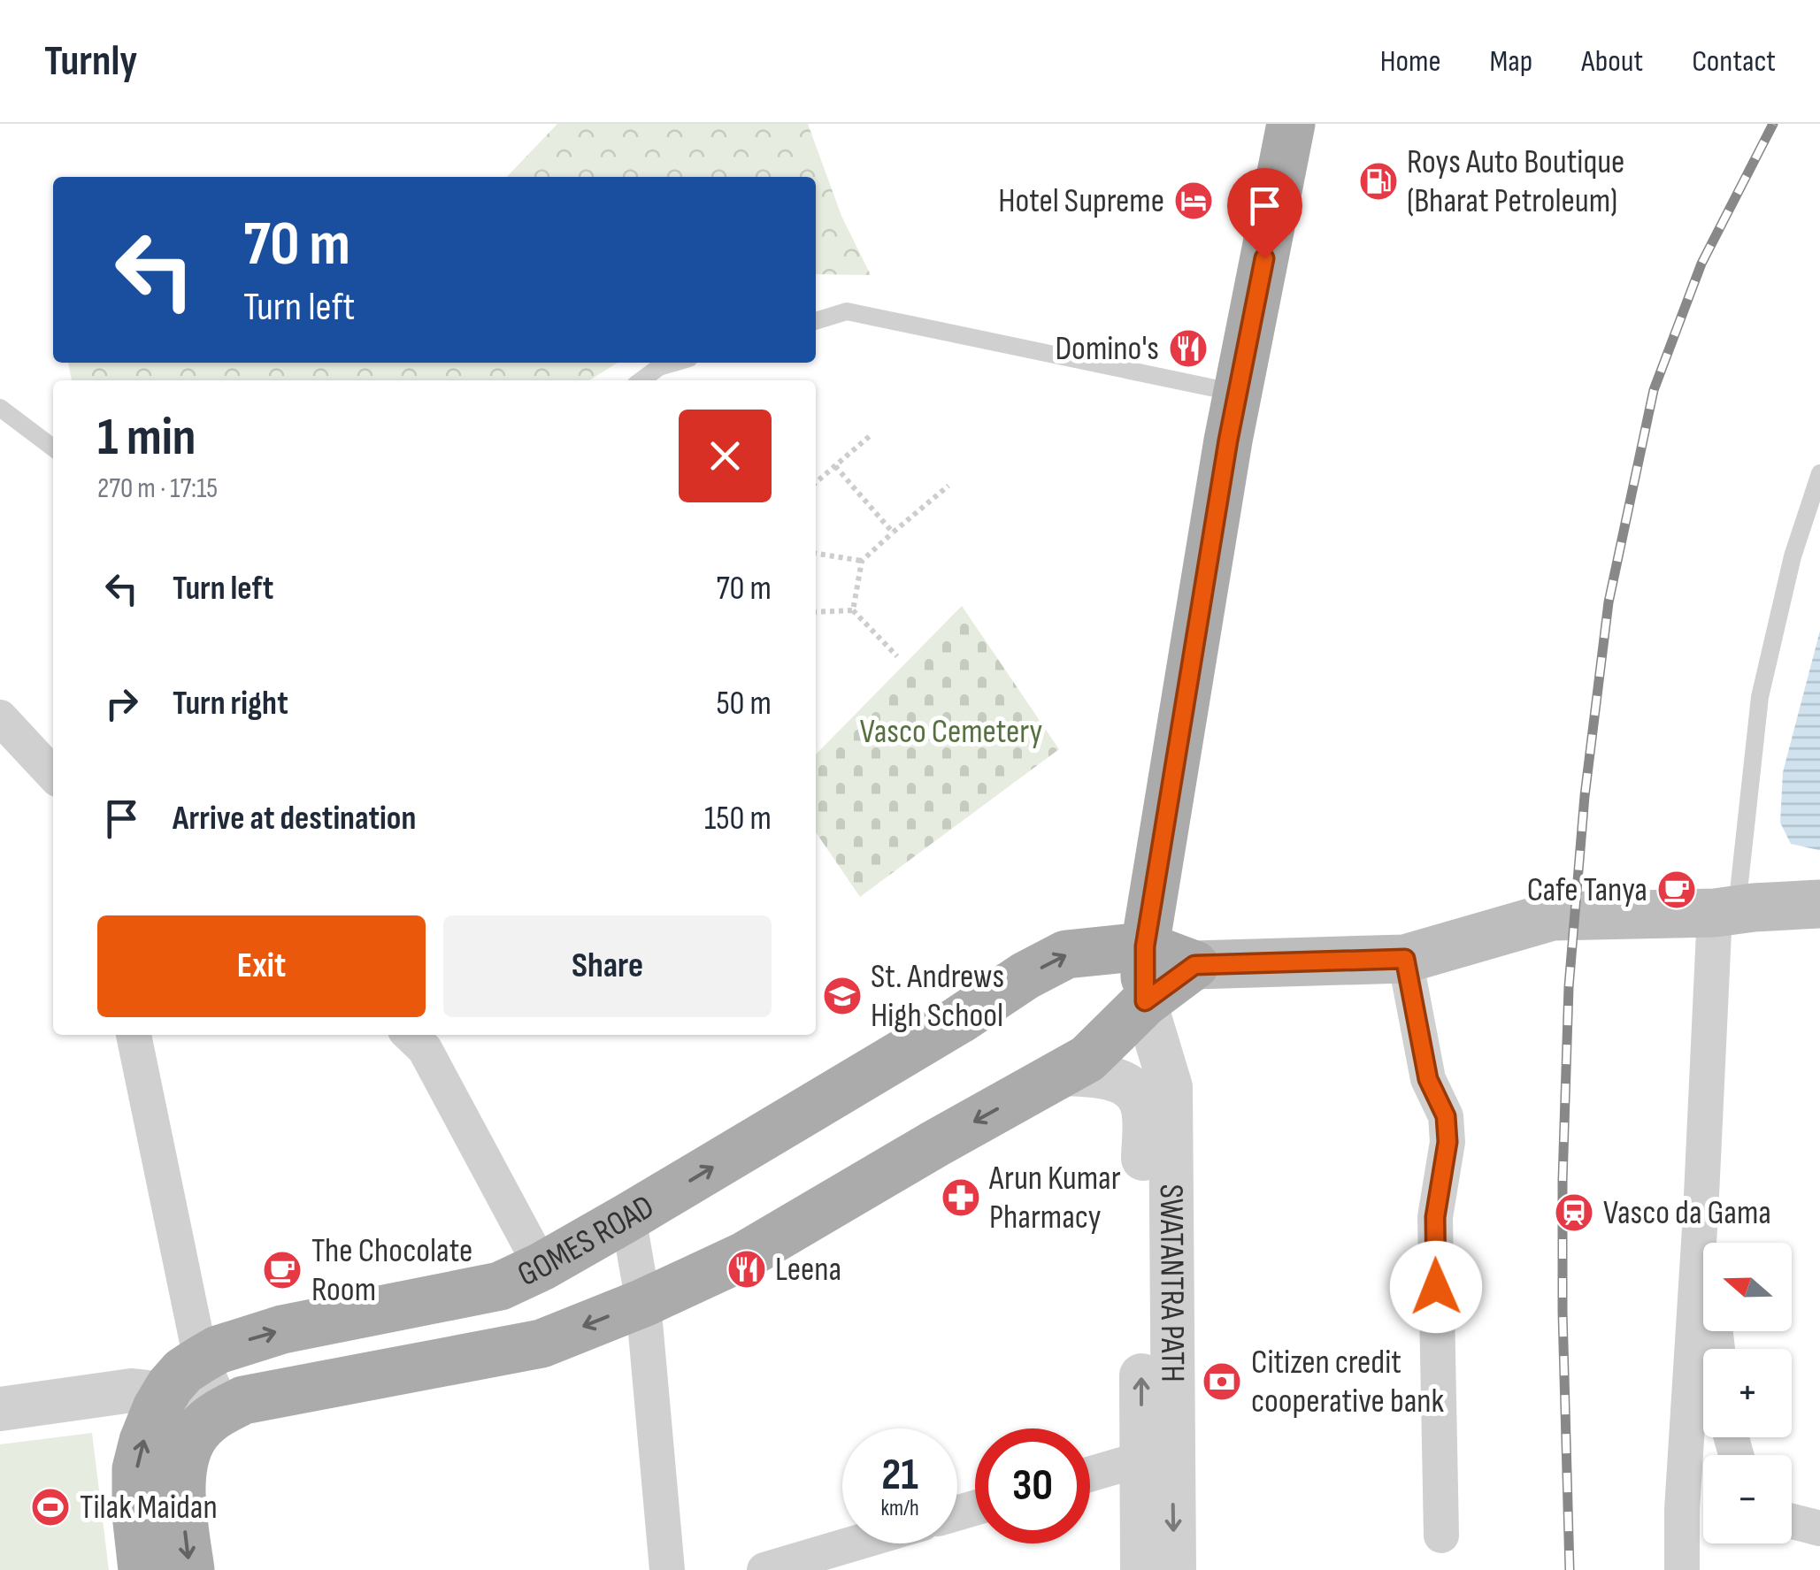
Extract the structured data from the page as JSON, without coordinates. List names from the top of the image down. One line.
{"streets":{"main road":["GOMES ROAD"],"street":["SWATANTRA PATH"]},"parks":["Vasco Cemetery"],"places":{"fuel station":["Roys Auto Boutique (Bharat Petroleum)"],"hotel":["Hotel Supreme"],"restaurant":["Domino's","Leena"],"cafe":["Cafe Tanya","The Chocolate Room"],"school or university":["St. Andrews High School"],"pharmacy":["Arun Kumar Pharmacy"],"station":["Vasco da Gama"],"bank":["Citizen credit cooperative bank"],"sports":["Tilak Maidan"]},"north":"left","page":{"header":"Turnly","nav":["Home","Map","About","Contact"],"turn":["70 m","Turn left"],"heading":["1 min","270 m · 17:15"],"list":[{"name":"Turn left","value":"70 m"},{"name":"Turn right","value":"50 m"},{"name":"Arrive at destination","value":"150 m"}],"buttons":["Exit","Share"],"map_buttons":["+","−"],"speed":"21 km/h","limit":"30"}}
